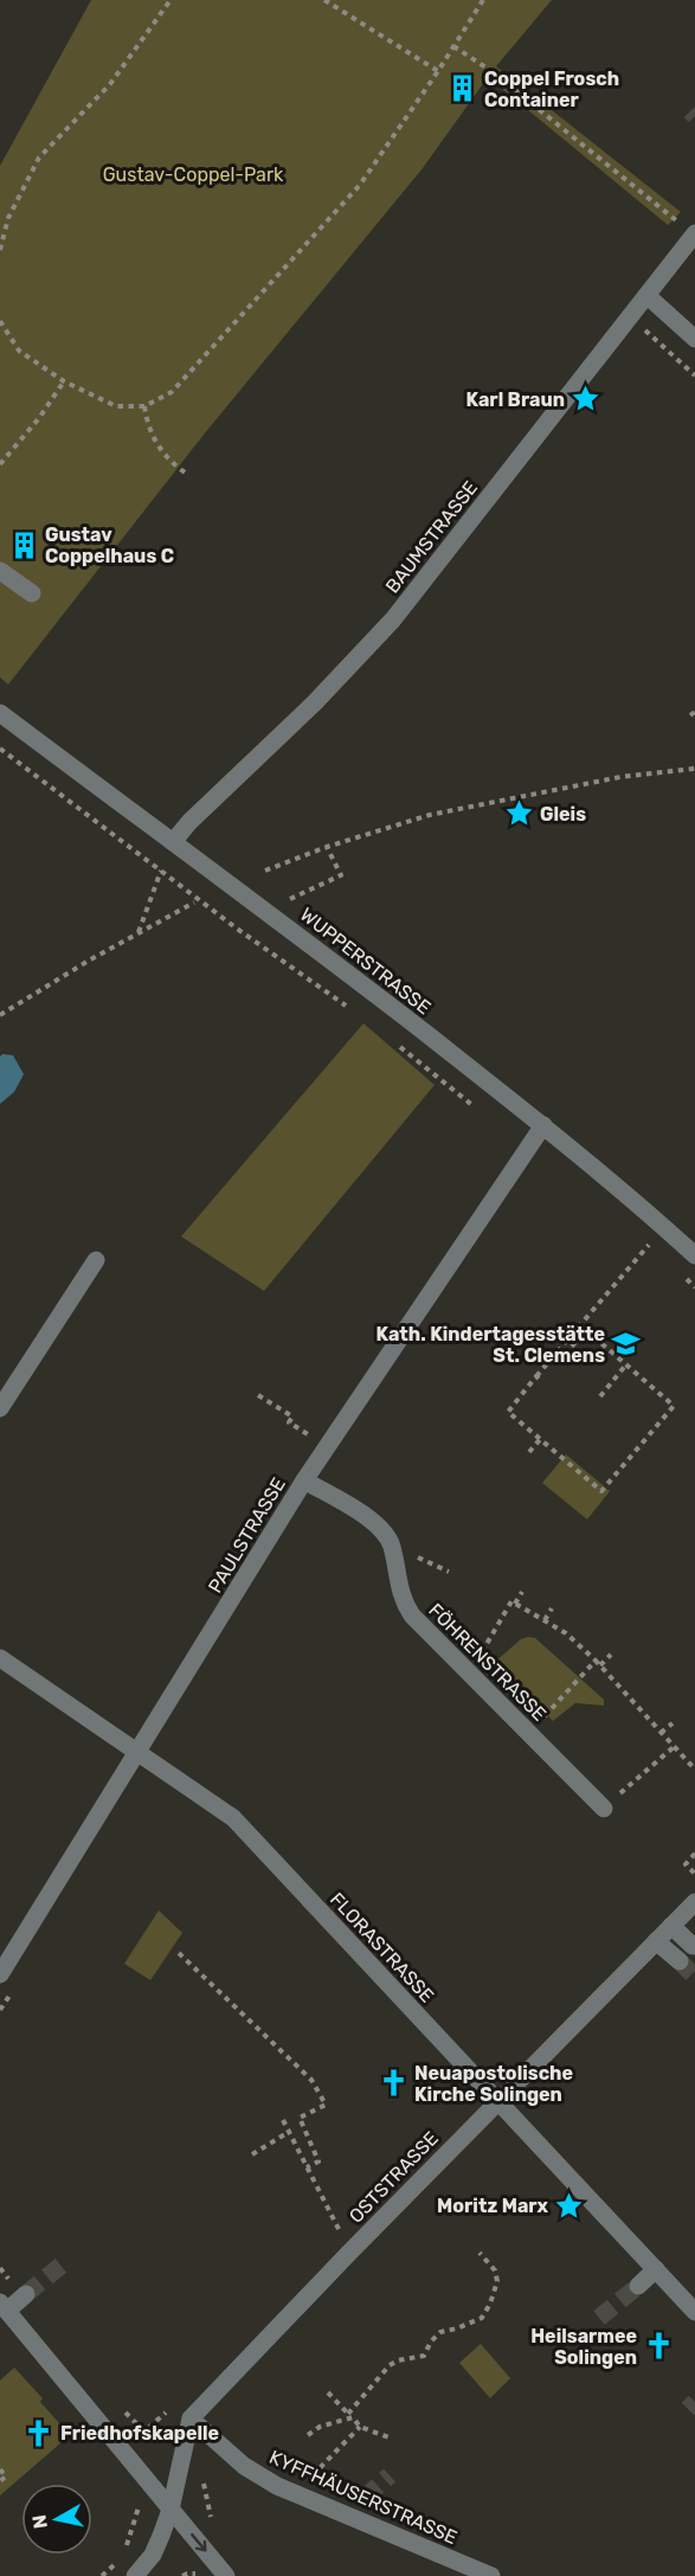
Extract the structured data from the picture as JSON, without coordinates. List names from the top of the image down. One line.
{"streets":{"street":["BAUMSTRASSE","WUPPERSTRASSE","PAULSTRASSE","FÖHRENSTRASSE","FLORASTRASSE","OSTSTRASSE","KYFFHÄUSERSTRASSE"]},"crossings":[["BAUMSTRASSE","WUPPERSTRASSE"],["WUPPERSTRASSE","PAULSTRASSE"],["PAULSTRASSE","FÖHRENSTRASSE"],["PAULSTRASSE","FLORASTRASSE"],["FLORASTRASSE","OSTSTRASSE"],["OSTSTRASSE","KYFFHÄUSERSTRASSE"]],"parks":["Gustav-Coppel-Park"],"places":{"building":["Coppel Frosch Container","Gustav Coppelhaus C"],"place":["Karl Braun","Gleis","Moritz Marx"],"school or university":["Kath. Kindertagesstätte St. Clemens"],"church":["Neuapostolische Kirche Solingen","Heilsarmee Solingen","Friedhofskapelle"]},"north":"left"}
